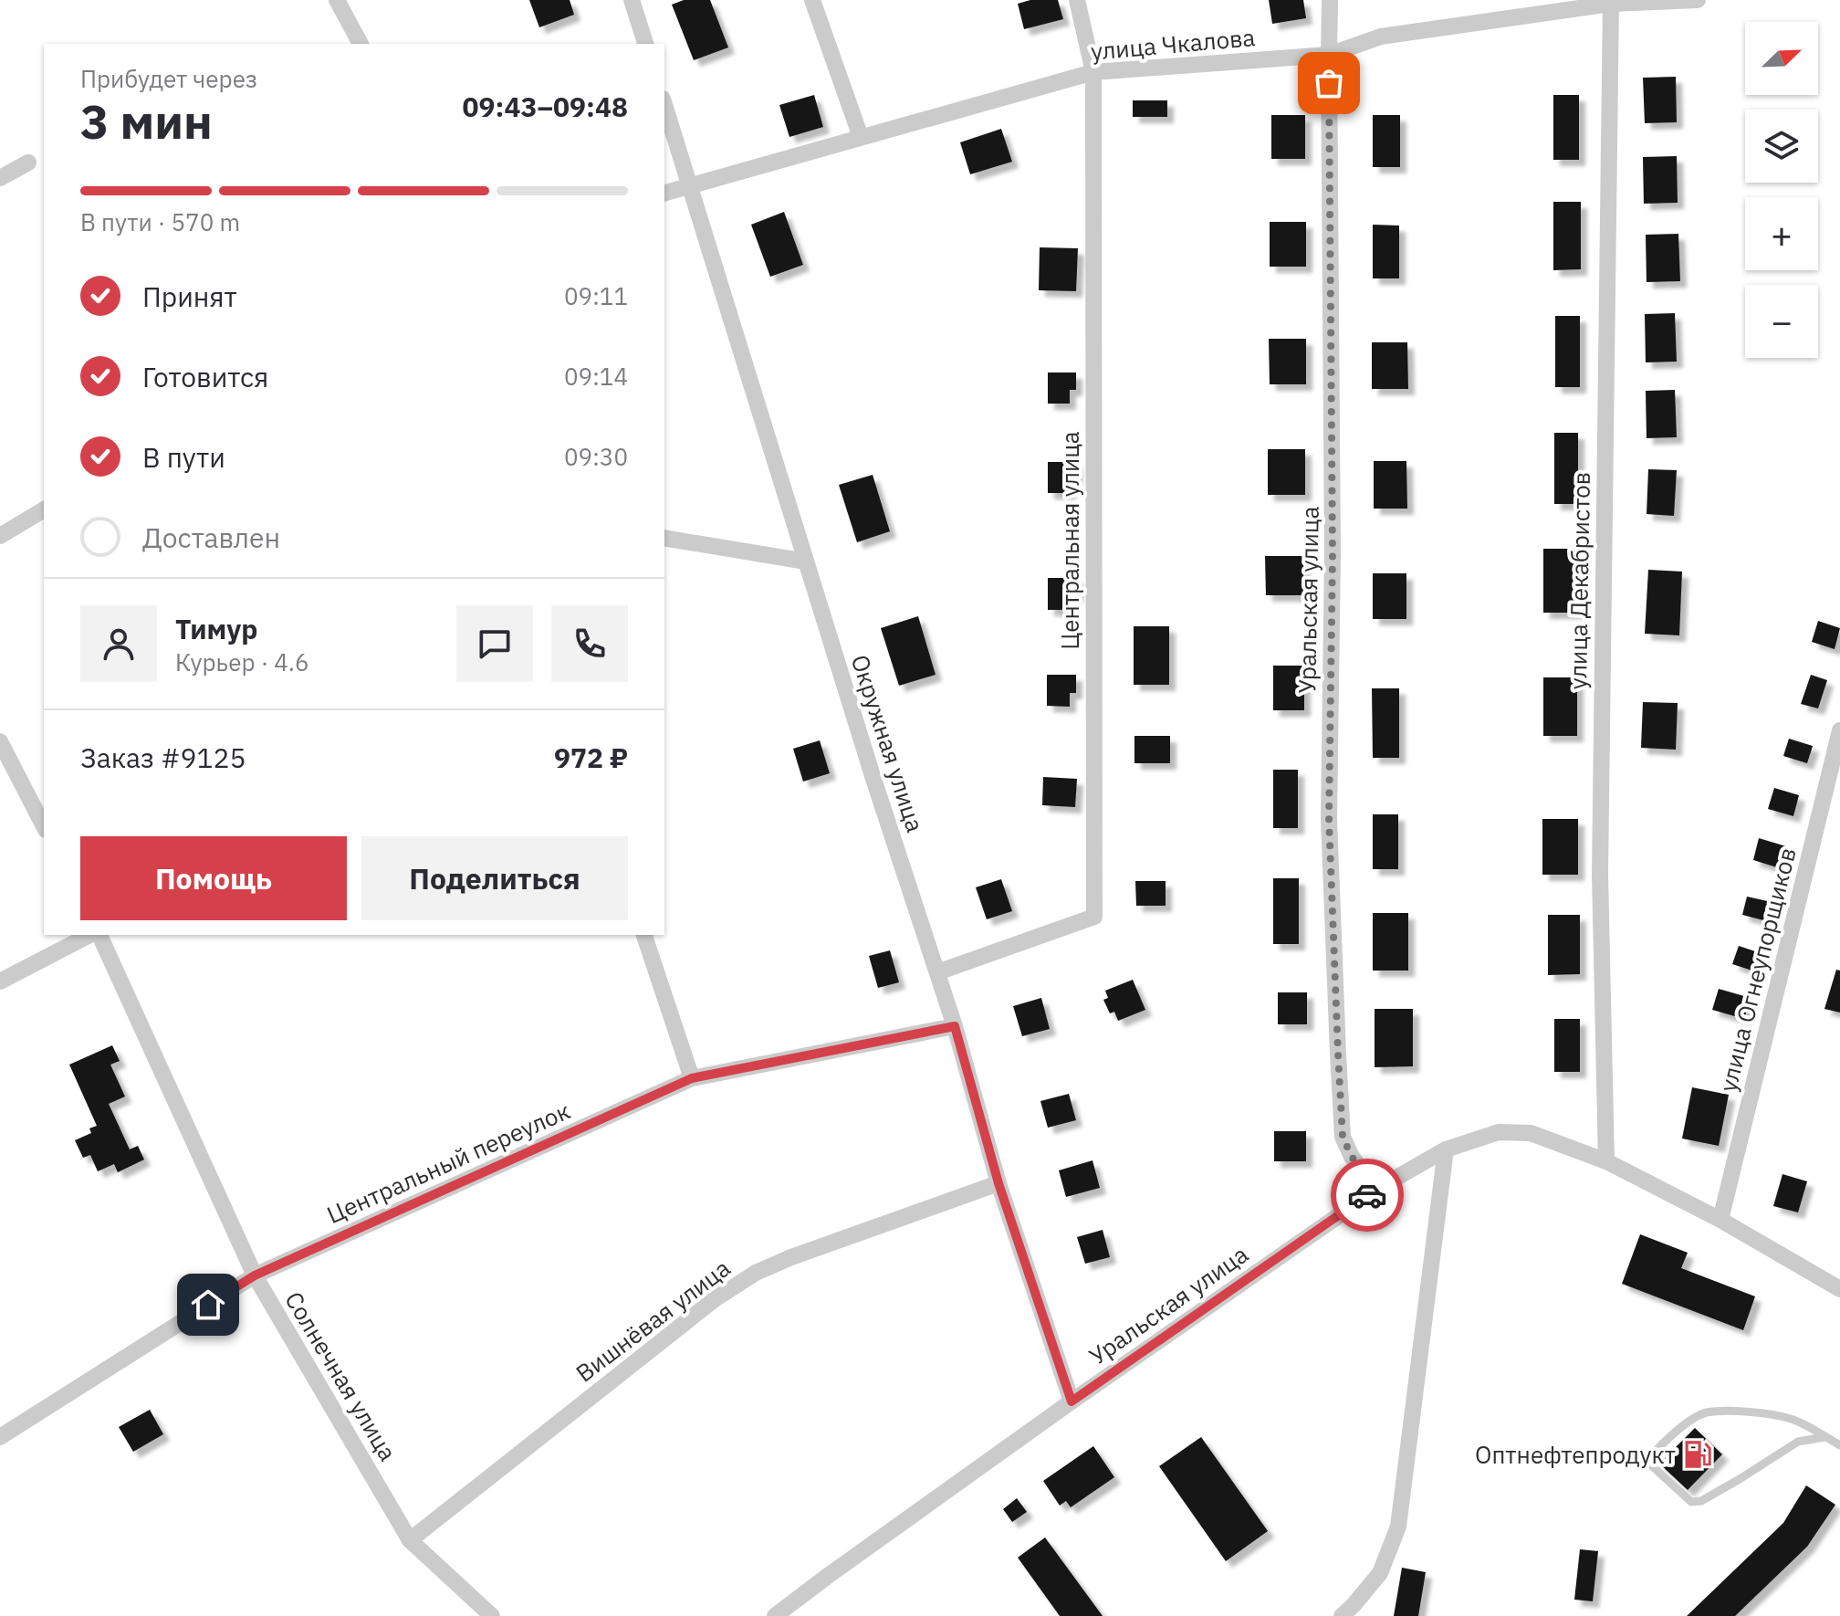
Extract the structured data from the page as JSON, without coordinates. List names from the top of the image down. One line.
{"streets":{"street":["улица Чкалова","Центральная улица","улица Декабристов","Уральская улица","Окружная улица","улица Огнеупорщиков","Центральный переулок","Вишнёвая улица","Солнечная улица"]},"crossings":[["улица Чкалова","Центральная улица"],["улица Чкалова","улица Декабристов"],["улица Чкалова","Уральская улица"],["улица Чкалова","Окружная улица"],["Центральная улица","Окружная улица"],["улица Декабристов","Уральская улица"],["Уральская улица","Окружная улица"],["Уральская улица","улица Огнеупорщиков"],["Окружная улица","Центральный переулок"],["Окружная улица","Вишнёвая улица"],["Центральный переулок","Солнечная улица"],["Вишнёвая улица","Солнечная улица"]],"places":{"fuel station":["Оптнефтепродукт"]},"north":"top right","page":{"map_buttons":["+","−"],"heading":["3 мин","Прибудет через","09:43–09:48"],"panel":["Тимур","Курьер · 4.6","Заказ #9125","972 ₽"],"bar":"В пути · 570 m","list":[["Принят","09:11"],["Готовится","09:14"],["В пути","09:30"],"Доставлен"],"buttons":["Помощь","Поделиться"]}}
